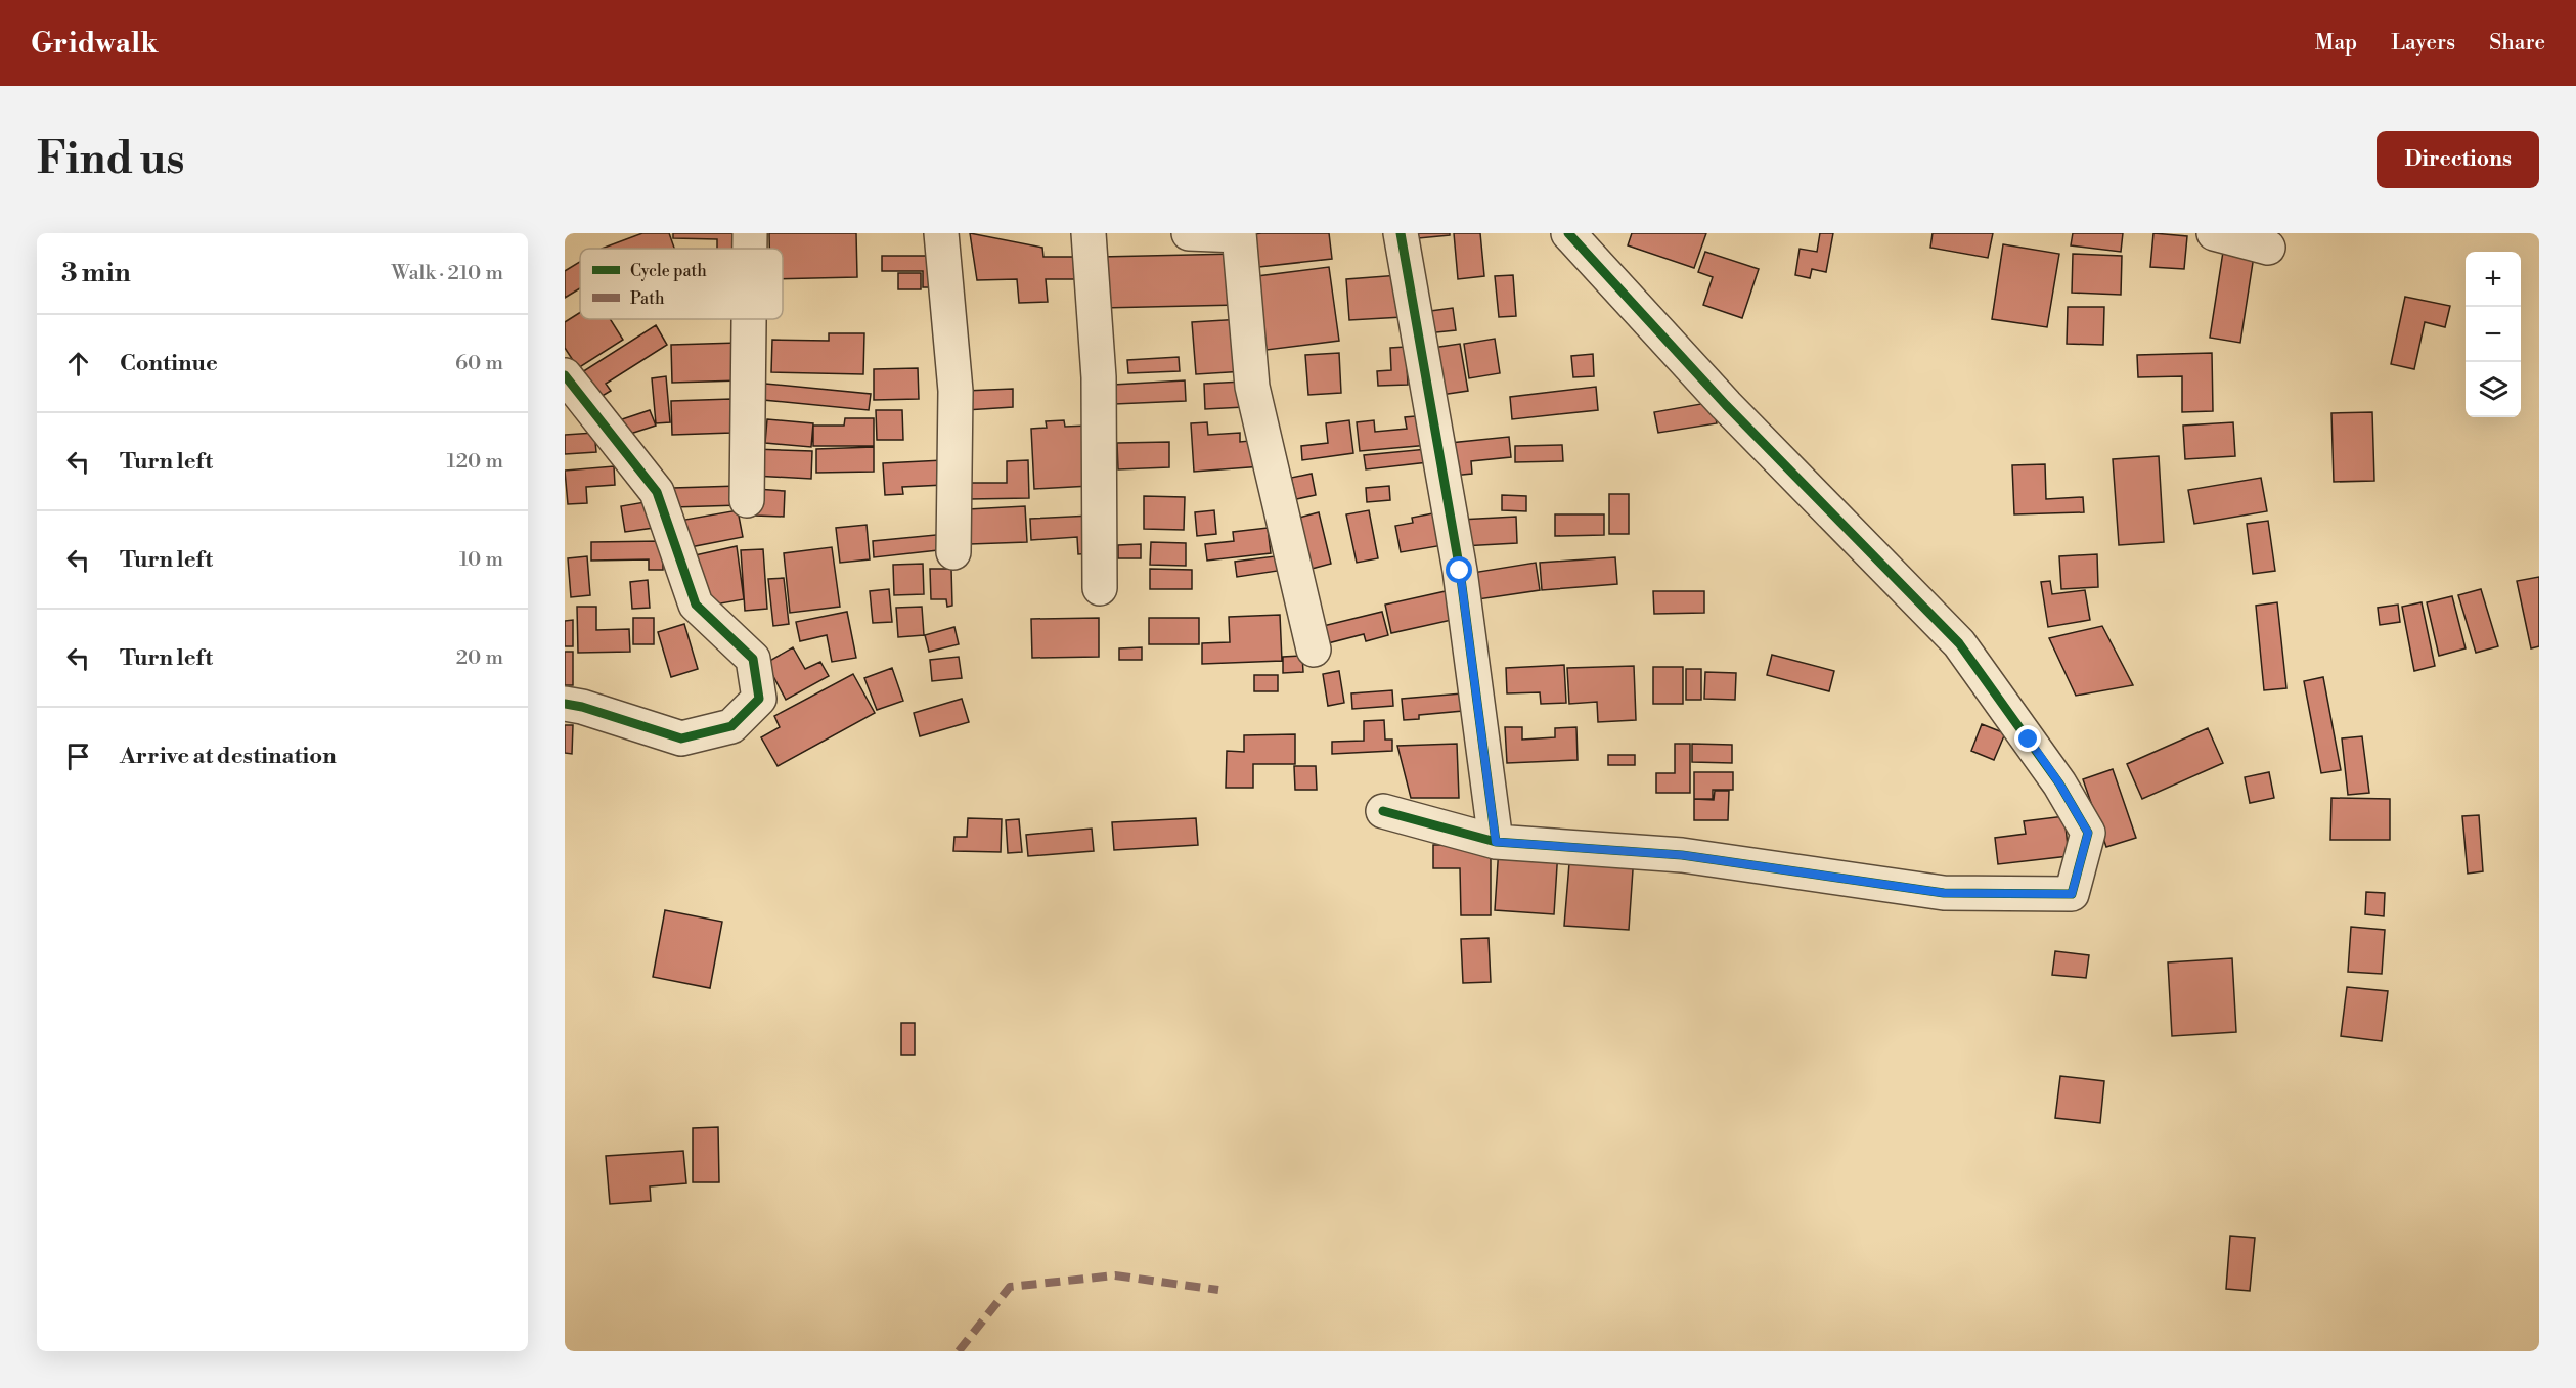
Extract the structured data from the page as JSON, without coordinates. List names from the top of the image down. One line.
{"legend":["Cycle path","Path"],"page":{"header":"Gridwalk","nav":["Map","Layers","Share"],"buttons":"Directions","title":"Find us","heading":["3 min","Walk · 210 m"],"map_buttons":["+","−"],"list":[["Continue","60 m"],["Turn left","120 m"],["Turn left","10 m"],["Turn left","20 m"],"Arrive at destination"]}}
